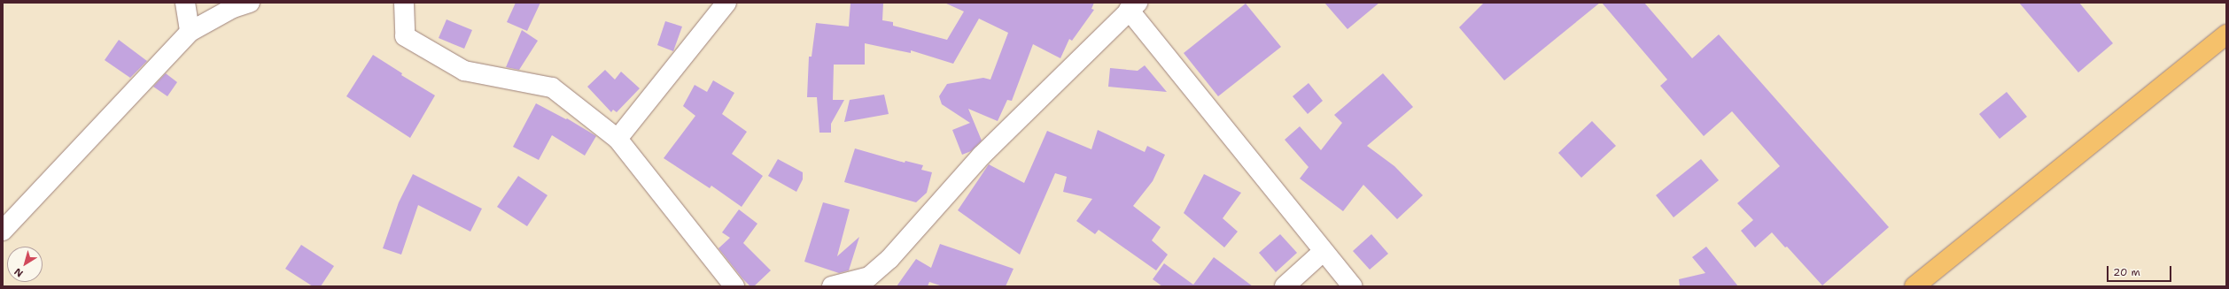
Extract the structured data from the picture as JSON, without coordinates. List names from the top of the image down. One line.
{"scale_bar":"20 m","north":"bottom left"}
